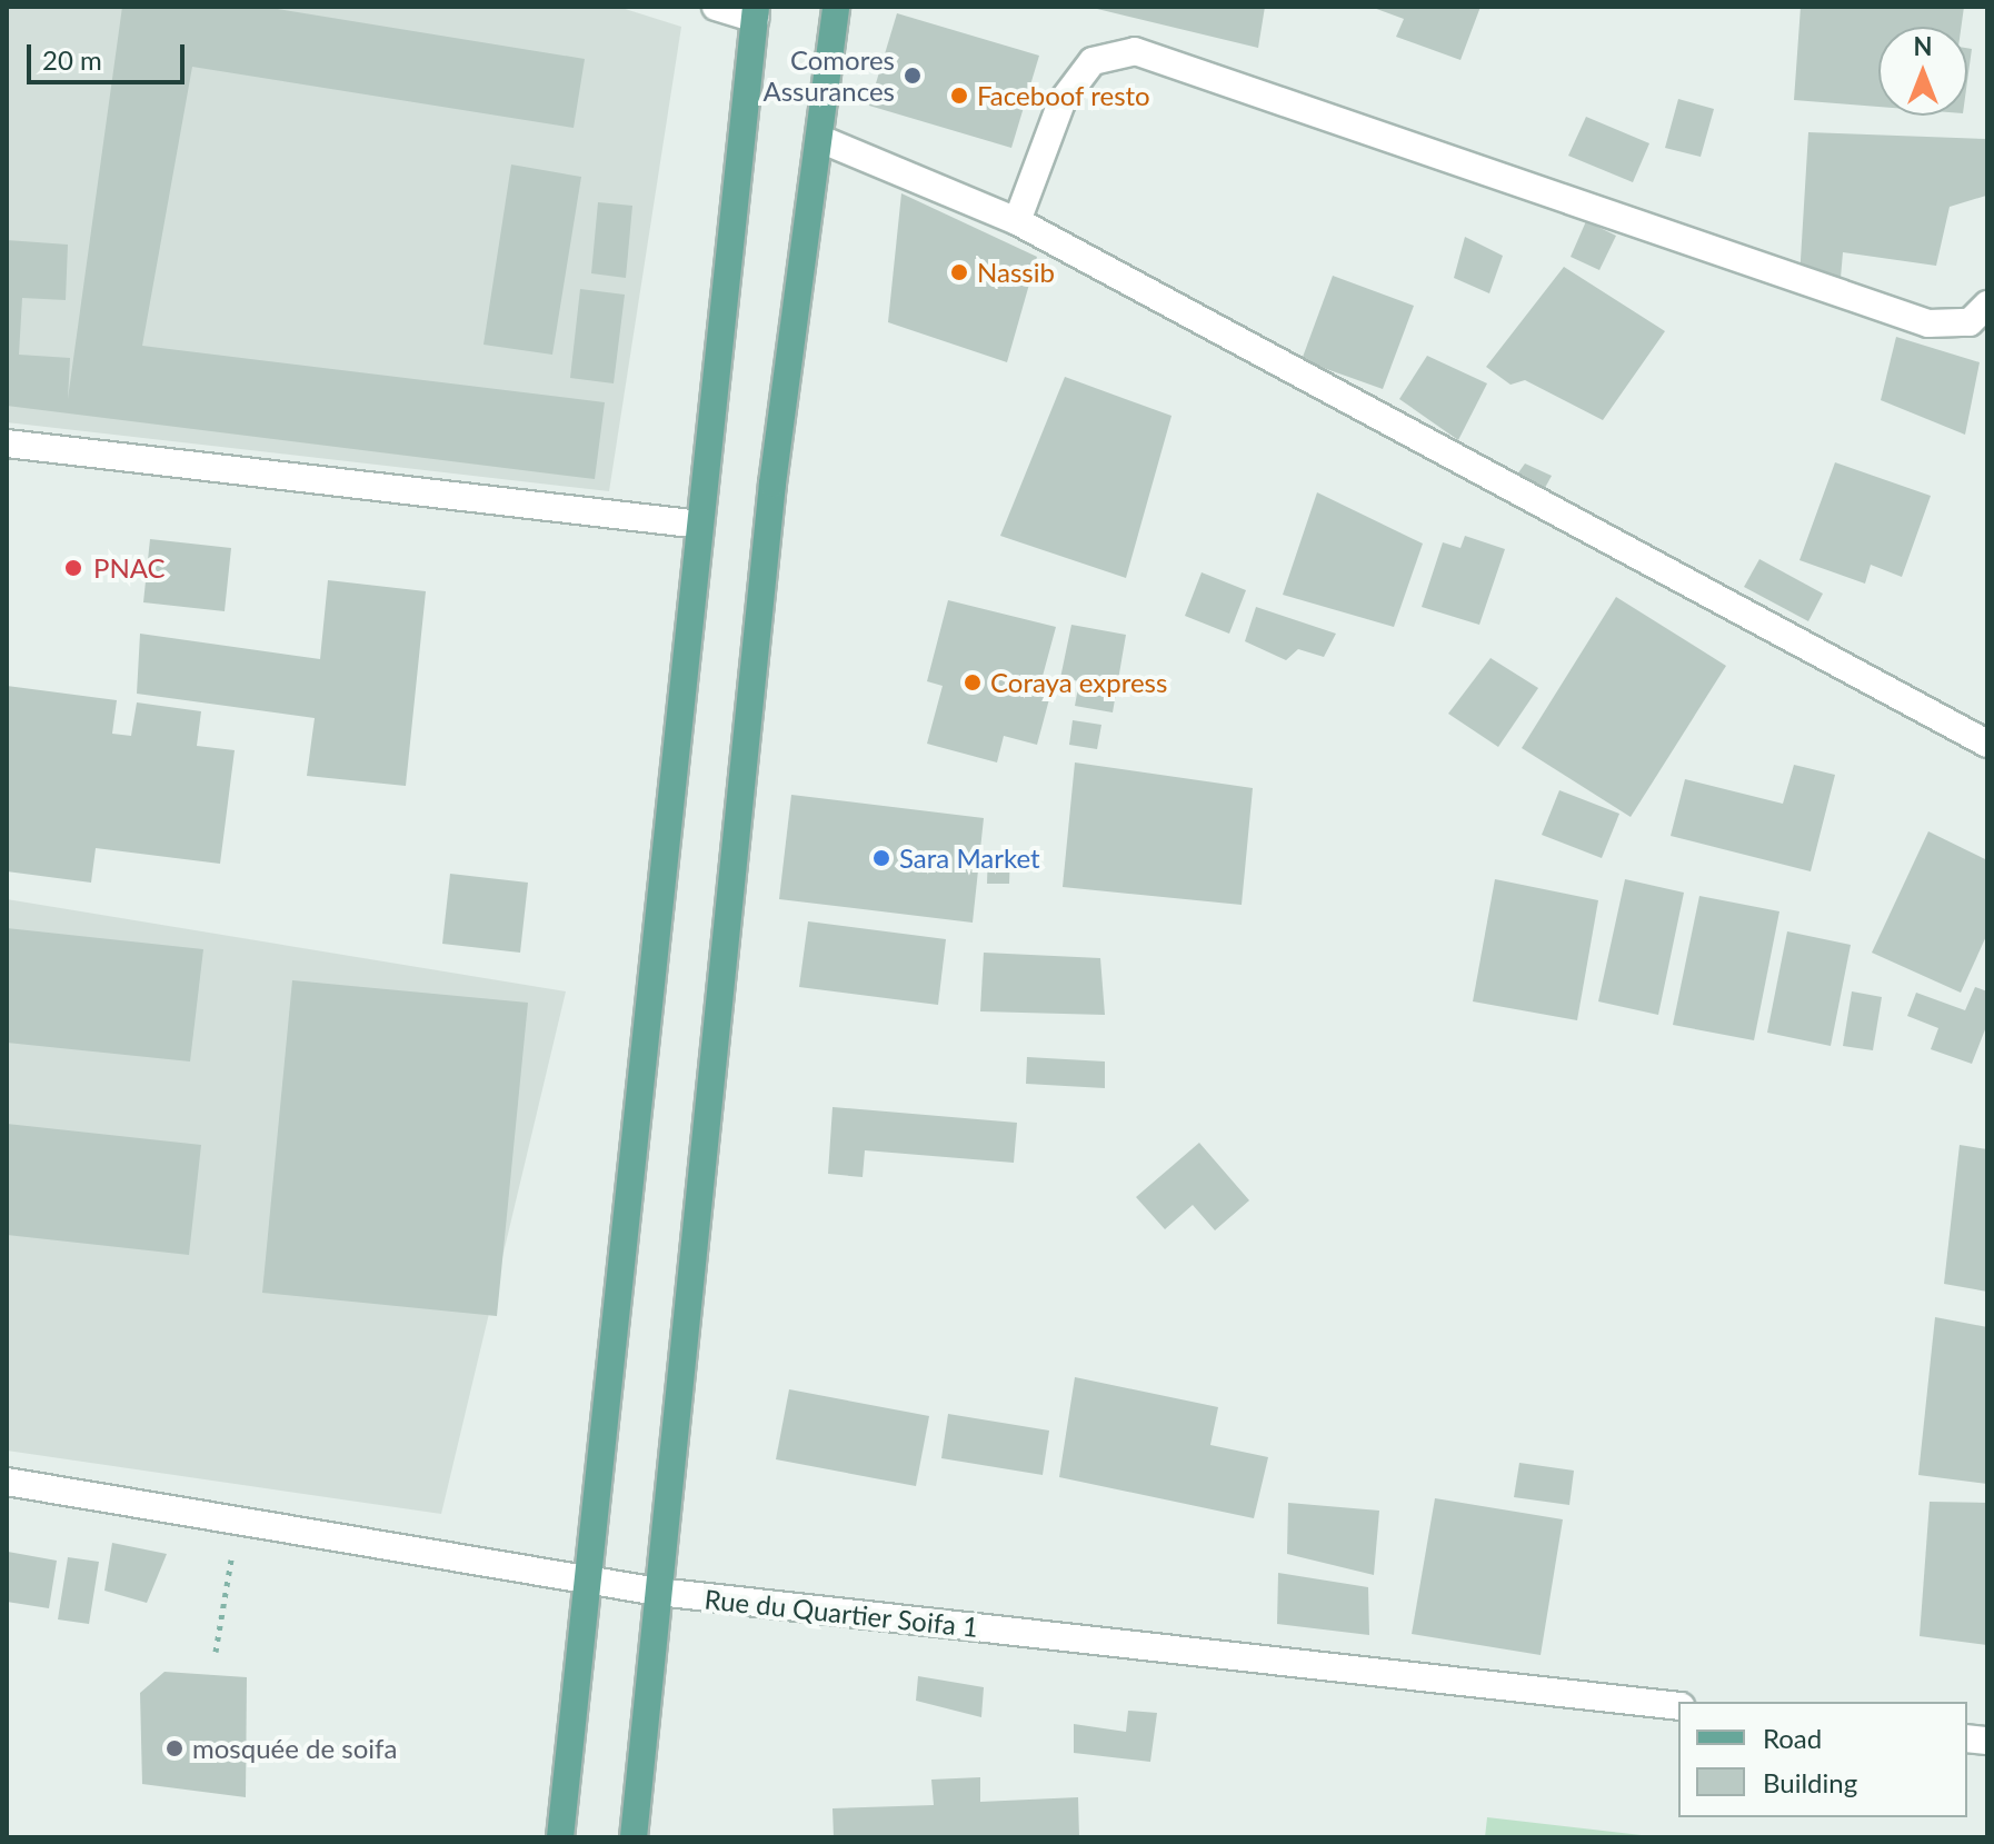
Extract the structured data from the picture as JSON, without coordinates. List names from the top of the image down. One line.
{"streets":{"street":["Rue du Quartier Soifa 1"]},"places":["Comores Assurances","Faceboof resto","Nassib","PNAC","Coraya express","Sara Market","mosquée de soifa"],"legend":["Road","Building"],"scale_bar":"20 m","north":"top"}
